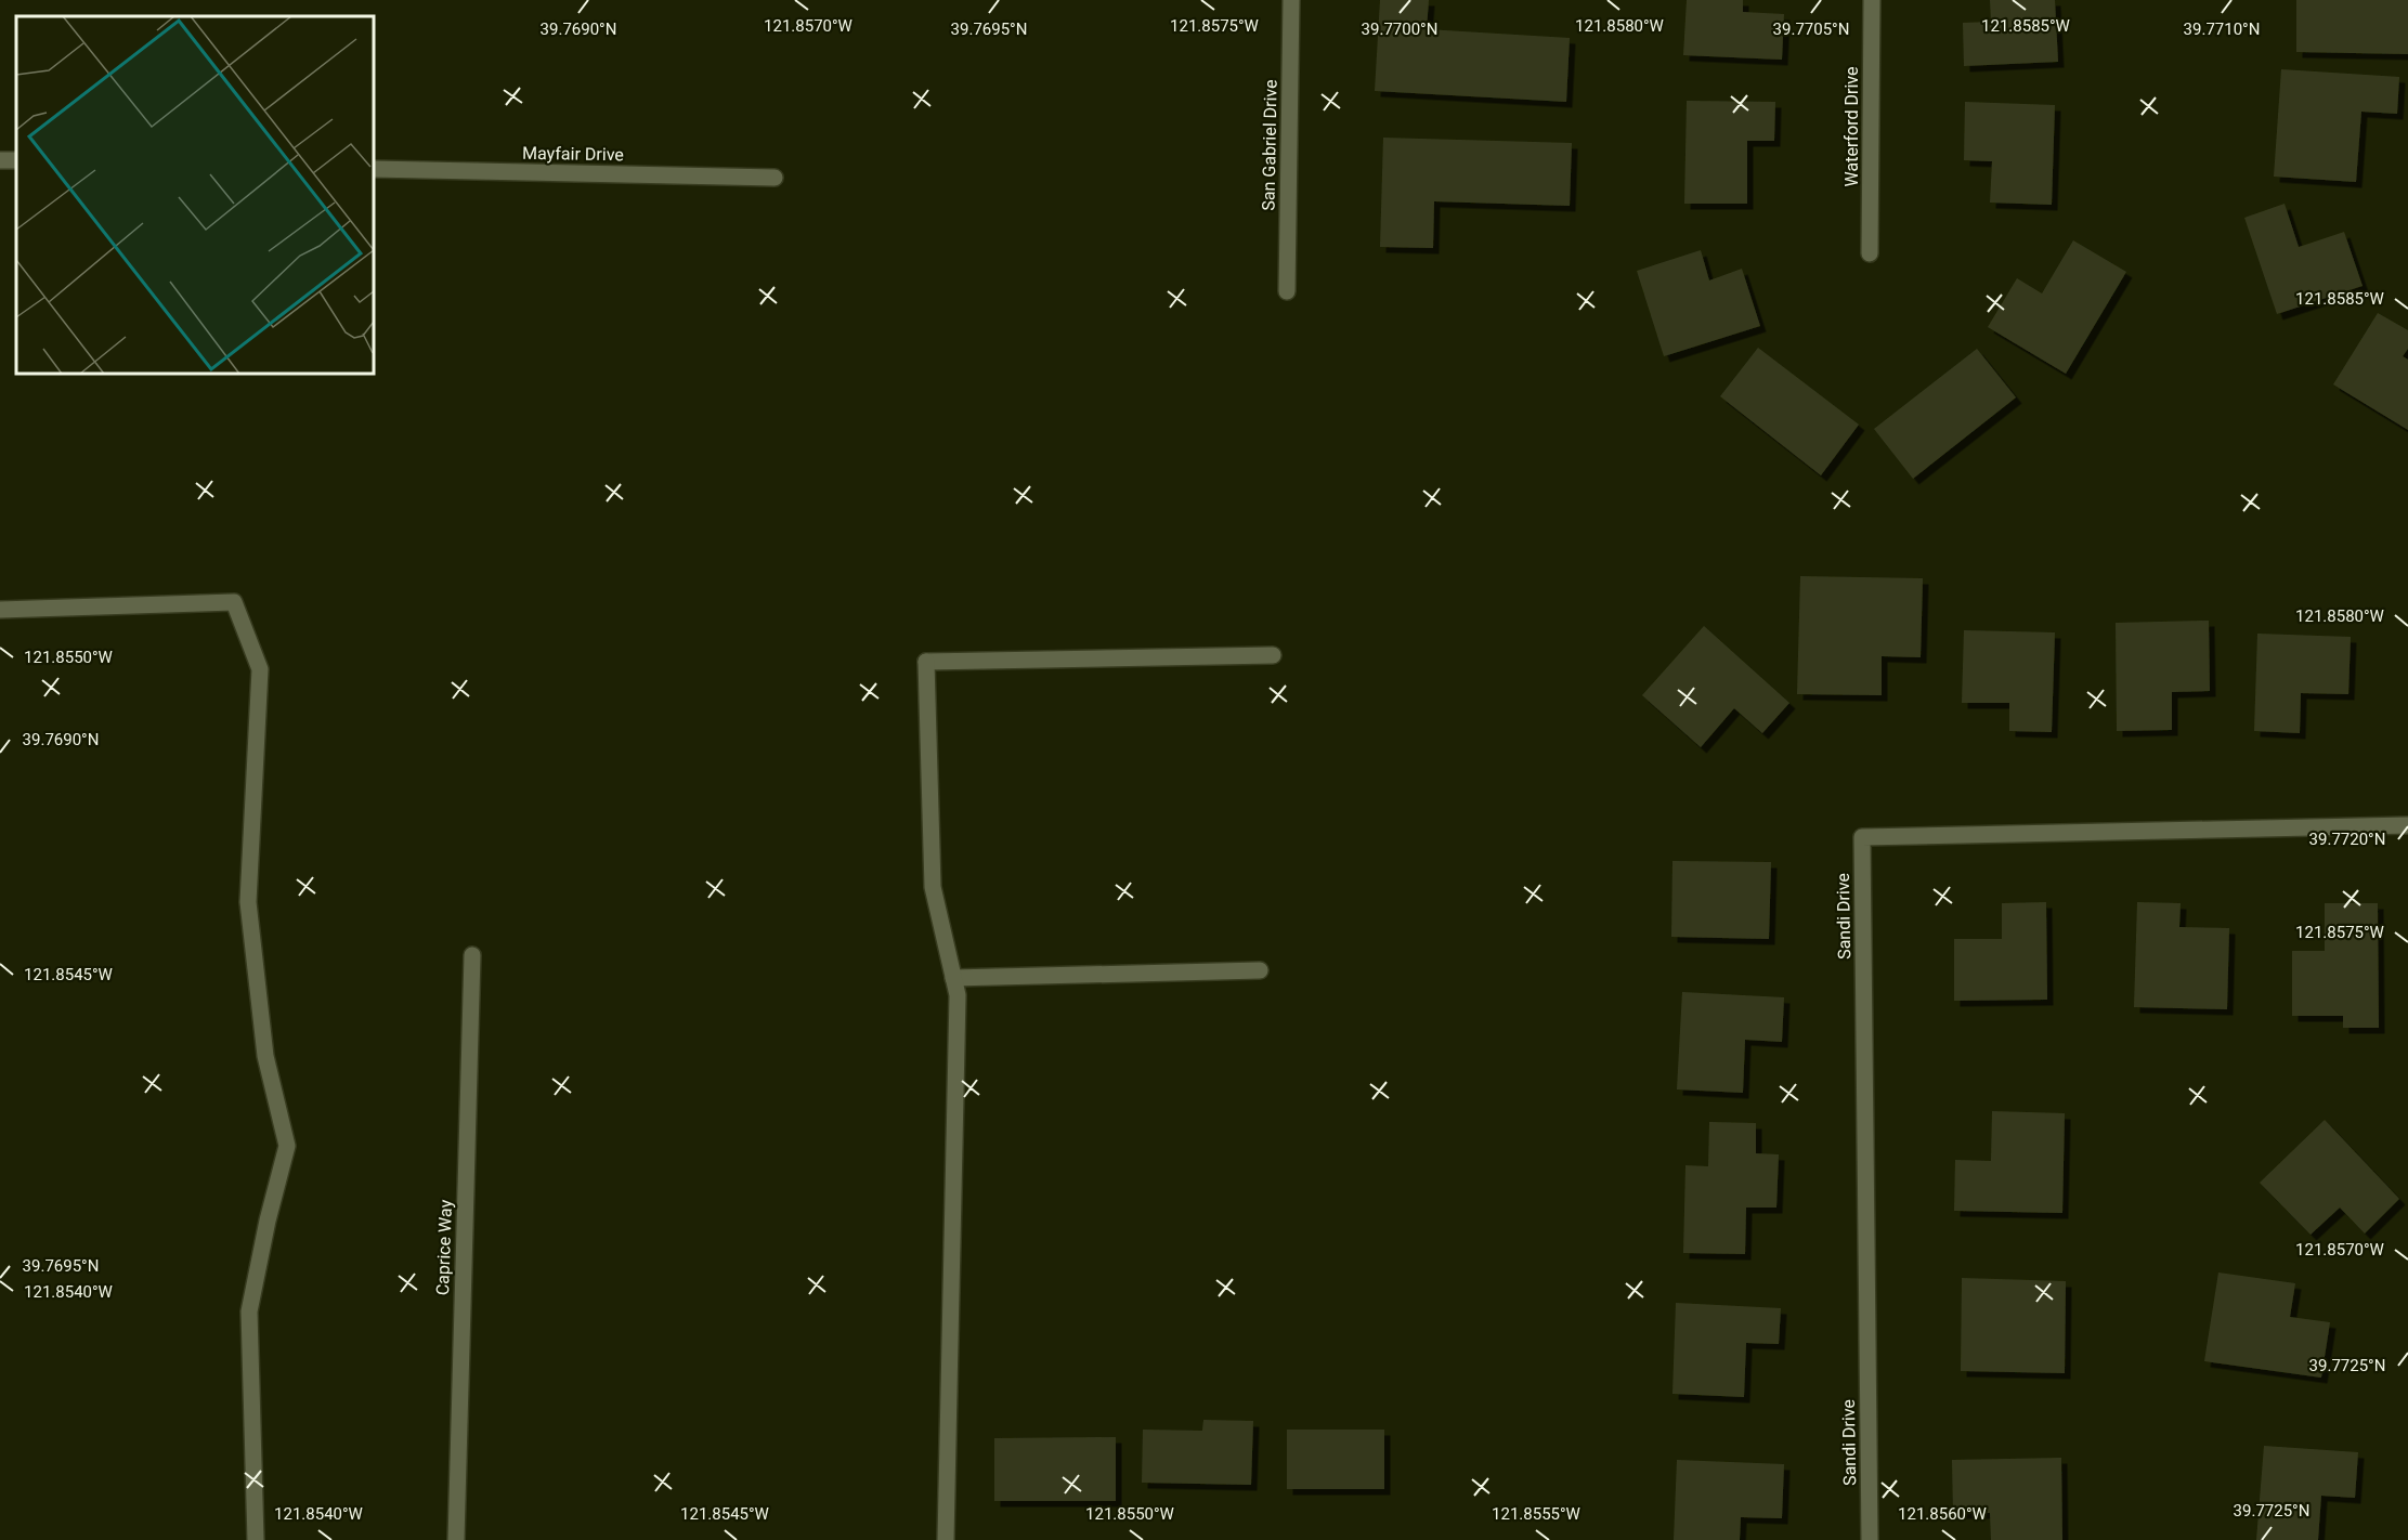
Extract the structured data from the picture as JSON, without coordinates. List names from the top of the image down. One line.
{"streets":{"street":["Waterford Drive","San Gabriel Drive","Mayfair Drive","Sandi Drive","Caprice Way"]},"coordinates":["121.8570°W","121.8575°W","121.8580°W","121.8585°W","39.7700°N","39.7705°N","39.7710°N","39.7690°N","39.7695°N","121.8550°W","39.7720°N","121.8545°W","121.8540°W","39.7725°N","121.8555°W","121.8560°W"]}
